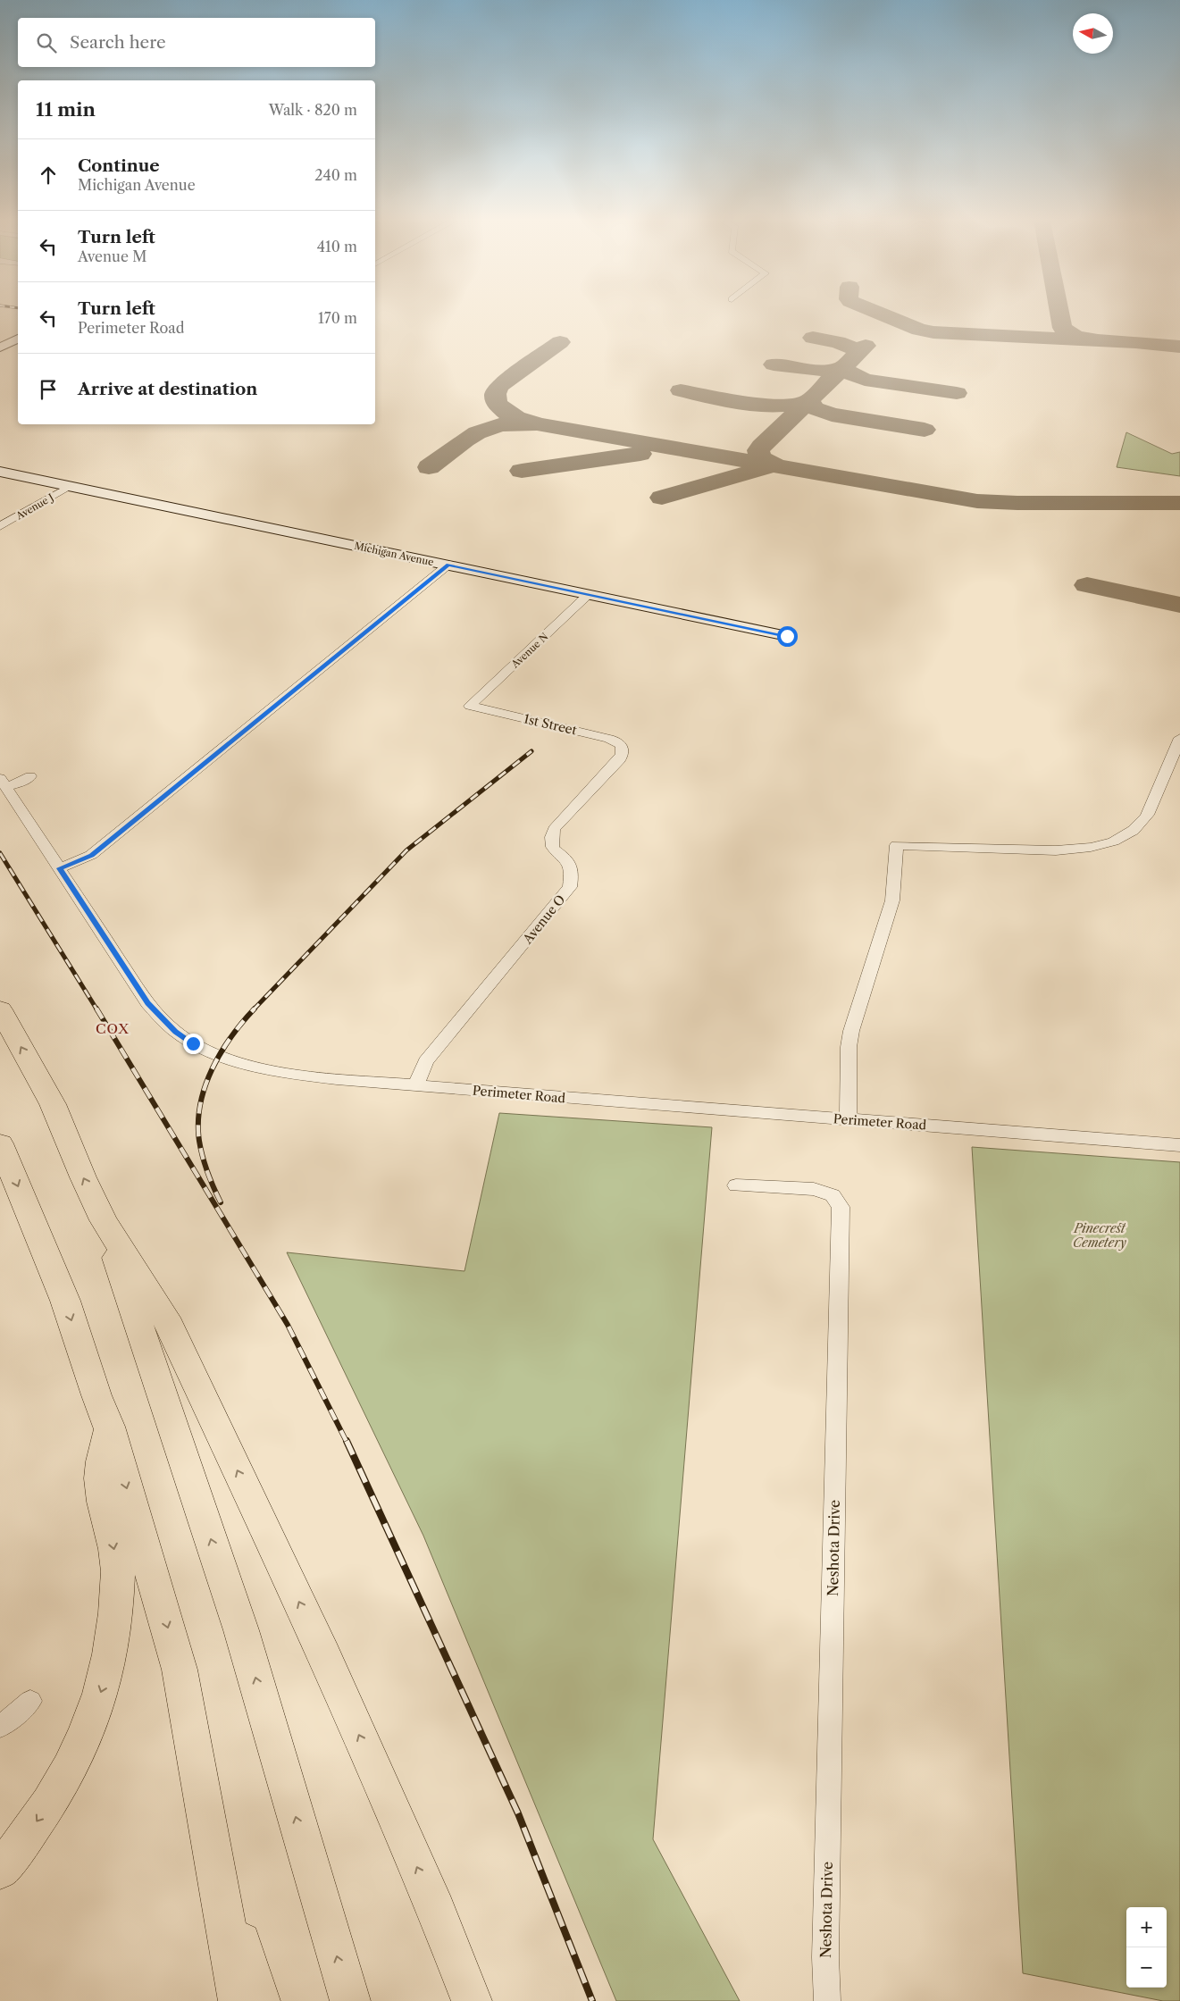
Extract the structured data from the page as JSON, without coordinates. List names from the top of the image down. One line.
{"streets":{"street":["Avenue J","Michigan Avenue","Avenue N","1st Street","Avenue O","Perimeter Road","Neshota Drive"]},"crossings":[["Avenue J","Michigan Avenue"],["Michigan Avenue","Avenue N"],["Avenue N","1st Street"],["1st Street","Avenue O"],["Avenue O","Perimeter Road"]],"districts":["COX"],"parks":["Pinecrest Cemetery"],"north":"left","page":{"search":"Search here","heading":["11 min","Walk · 820 m"],"list":[["Continue","Michigan Avenue","240 m"],["Turn left","Avenue M","410 m"],["Turn left","Perimeter Road","170 m"],"Arrive at destination"],"map_buttons":["+","−"]}}
